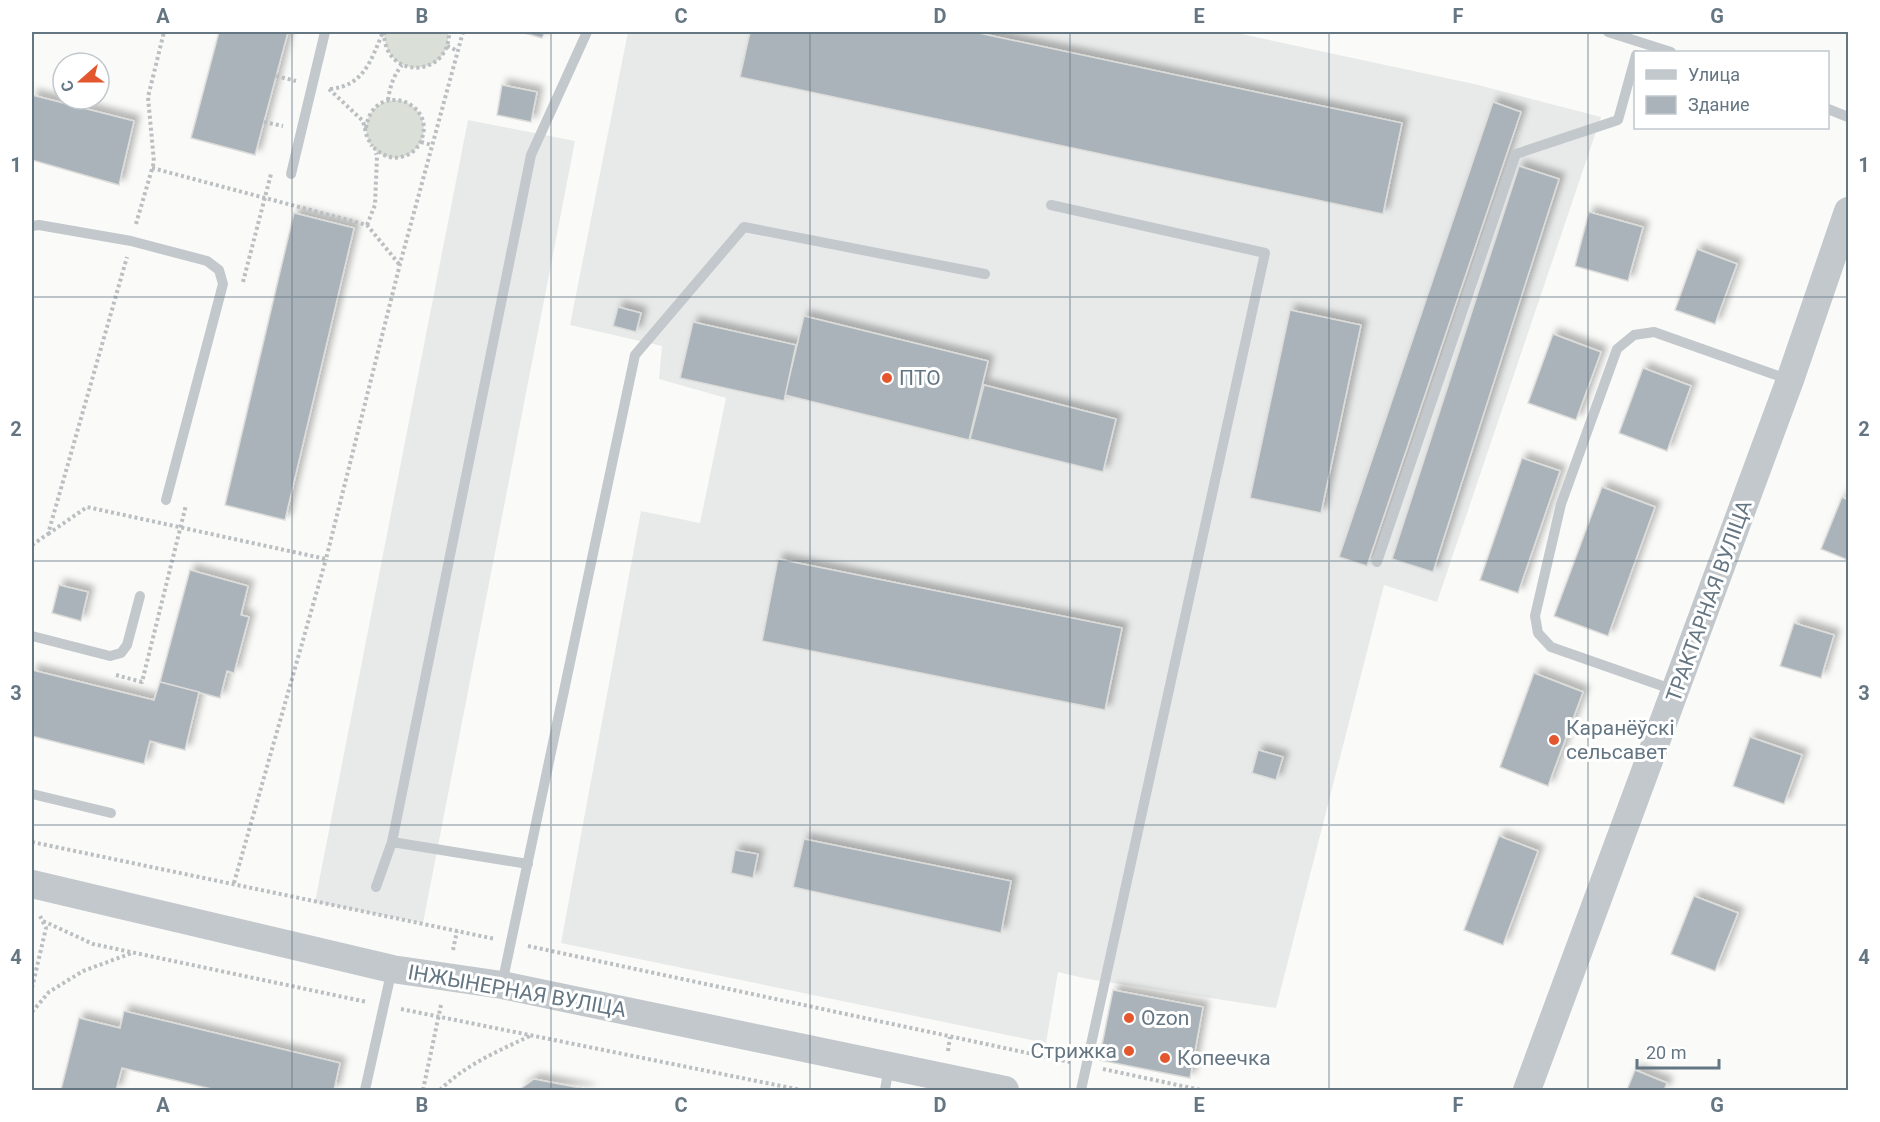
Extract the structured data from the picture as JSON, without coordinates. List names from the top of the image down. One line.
{"streets":{"street":["ТРАКТАРНАЯ ВУЛІЦА","ІНЖЫНЕРНАЯ ВУЛІЦА"]},"places":["ПТО","Каранёўскі сельсавет","Ozon","Стрижка","Копеечка"],"legend":["Улица","Здание"],"scale_bar":"20 m","north":"left","grid":{"columns":["A","B","C","D","E","F","G"],"rows":["1","2","3","4"]}}
